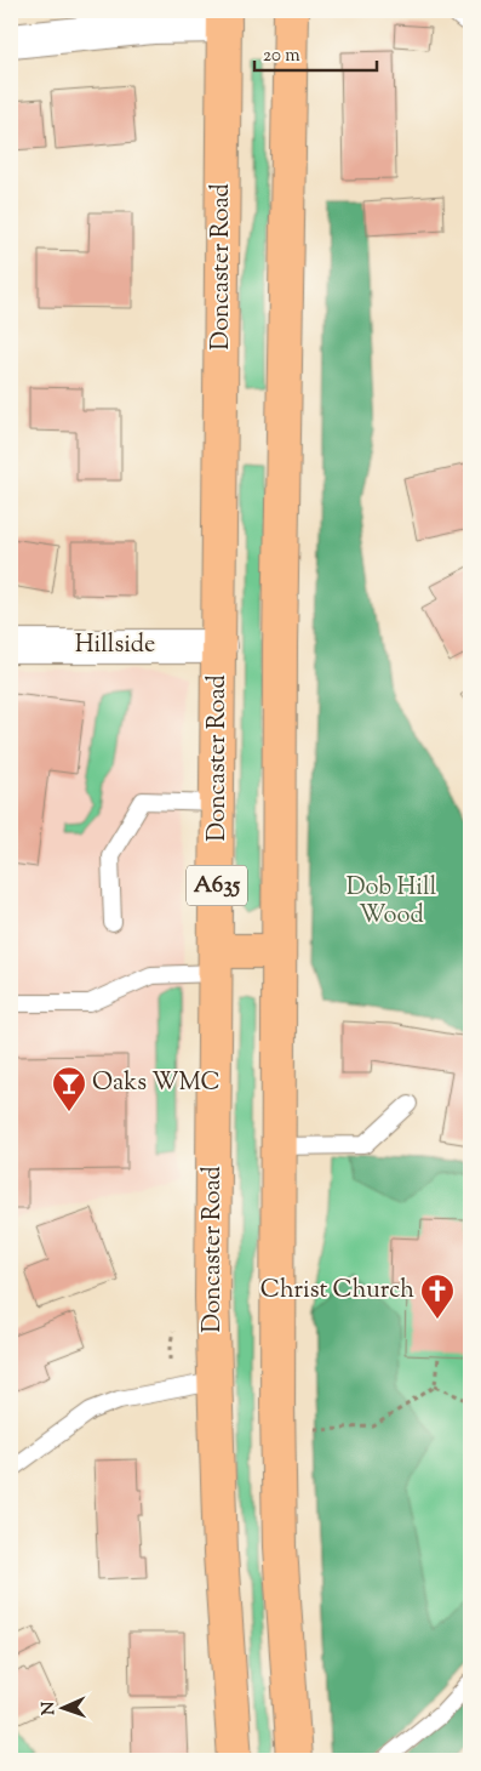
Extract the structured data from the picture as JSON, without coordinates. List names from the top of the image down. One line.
{"streets":{"highway":["Doncaster Road","A635"],"street":["Hillside"]},"crossings":[["Doncaster Road","Hillside"]],"parks":["Dob Hill Wood"],"places":{"bar":["Oaks WMC"],"church":["Christ Church"]},"scale_bar":"20 m","north":"left"}
